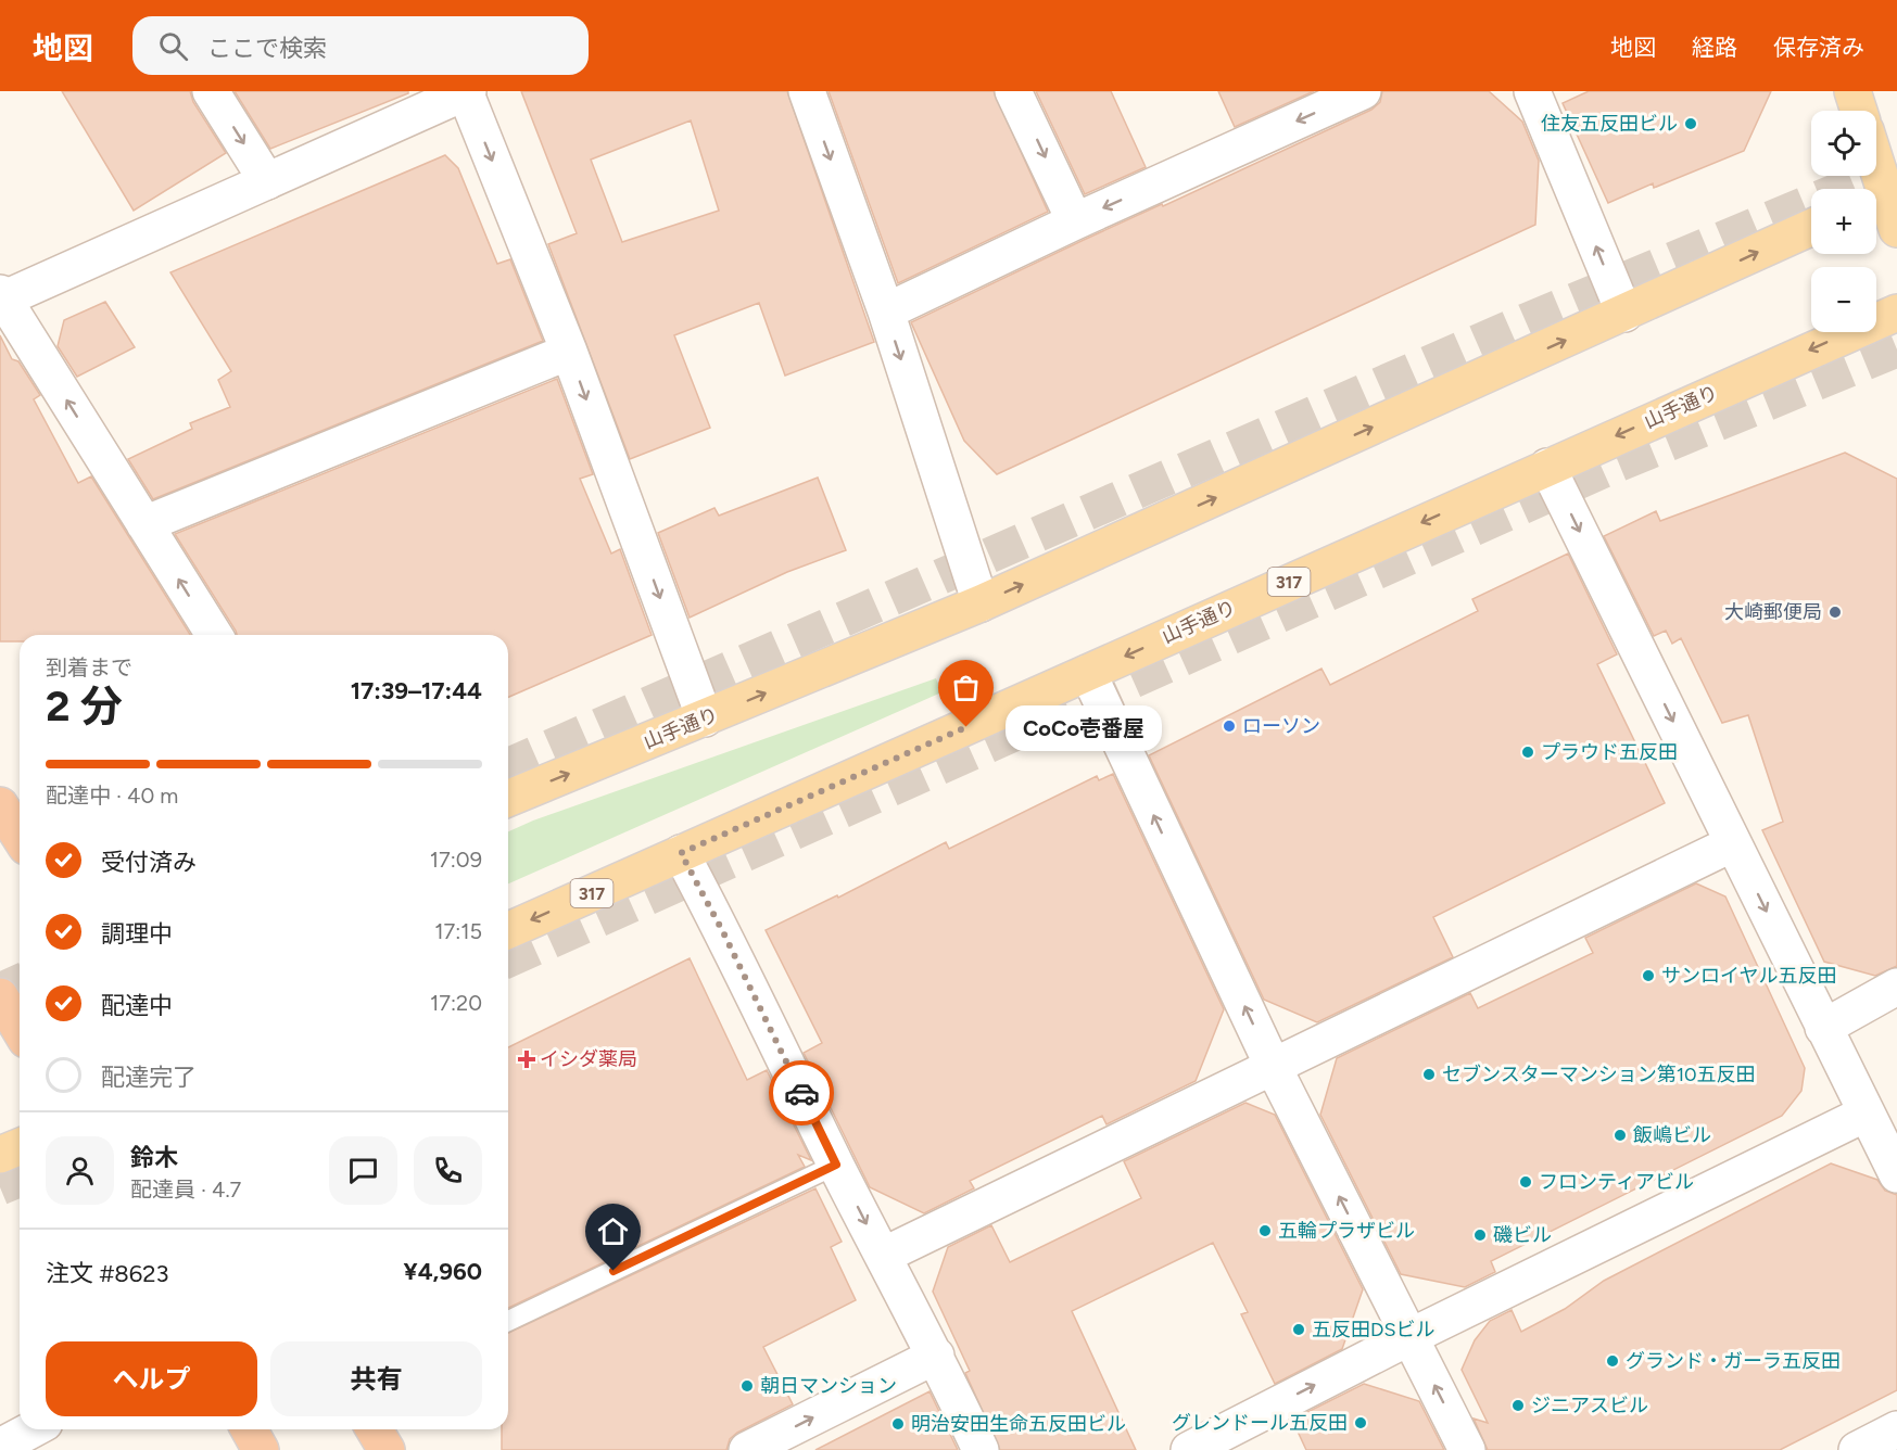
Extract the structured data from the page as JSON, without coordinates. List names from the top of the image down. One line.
{"streets":{"main road":["山手通り","317"]},"places":{"other":["住友五反田ビル","大崎郵便局","ローソン","CoCo壱番屋","プラウド五反田","サンロイヤル五反田","セブンスターマンション第10五反田","飯嶋ビル","フロンティアビル","五輪プラザビル","磯ビル","五反田DSビル","グランド・ガーラ五反田","朝日マンション","ジニアスビル","グレンドール五反田","明治安田生命五反田ビル"],"health":["イシダ薬局"]},"page":{"header":"地図","search":"ここで検索","nav":["地図","経路","保存済み"],"map_buttons":["+","−"],"heading":["2 分","到着まで","17:39–17:44"],"panel":["鈴木","配達員 · 4.7","注文 #8623","¥4,960"],"bubble":"CoCo壱番屋","bar":"配達中 · 40 m","list":[["受付済み","17:09"],["調理中","17:15"],["配達中","17:20"],"配達完了"],"buttons":["ヘルプ","共有"]}}
